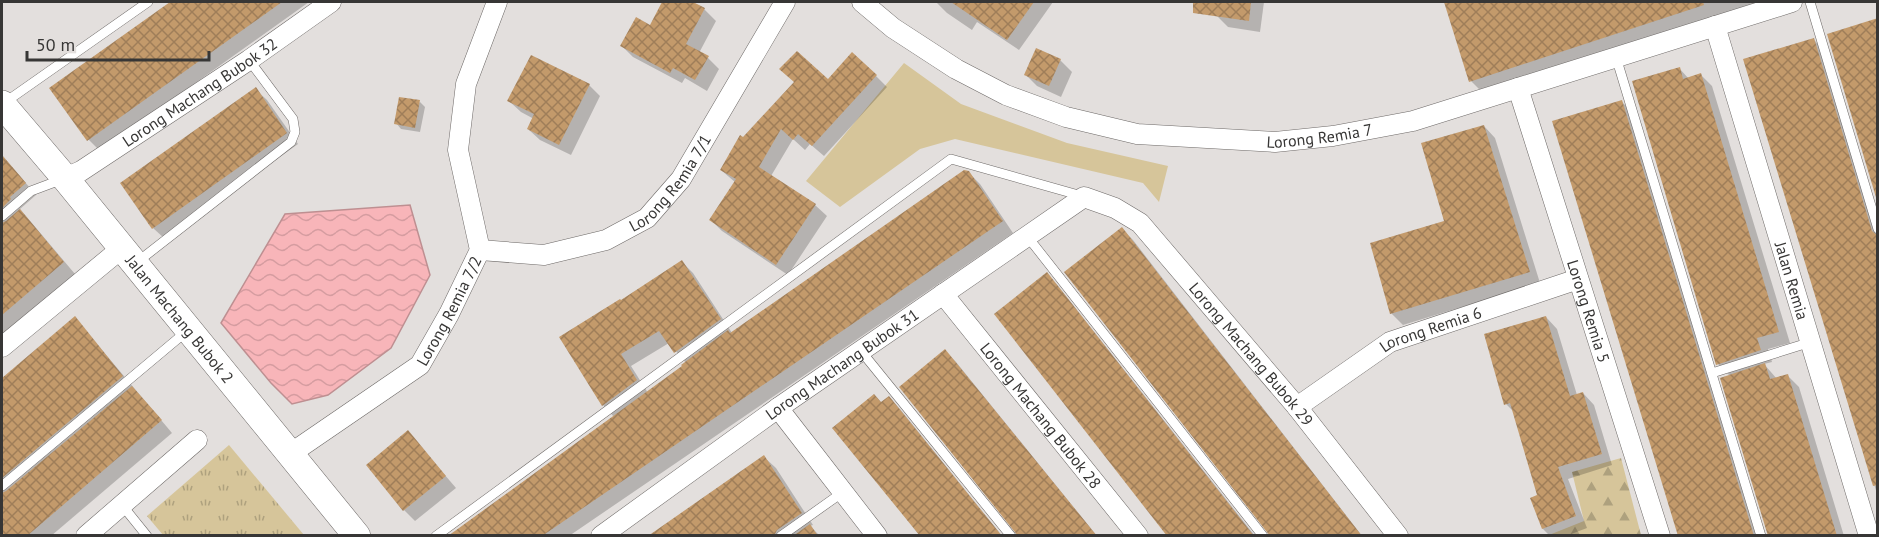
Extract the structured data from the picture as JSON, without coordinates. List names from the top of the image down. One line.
{"streets":{"street":["Lorong Machang Bubok 32","Lorong Remia 7","Lorong Remia 7/1","Jalan Remia","Lorong Remia 7/2","Lorong Remia 5","Jalan Machang Bubok 2","Lorong Remia 6","Lorong Machang Bubok 29","Lorong Machang Bubok 31","Lorong Machang Bubok 28"]},"crossings":[["Lorong Machang Bubok 32","Jalan Machang Bubok 2"],["Lorong Remia 7","Jalan Remia"],["Lorong Remia 7","Lorong Remia 5"],["Lorong Remia 7/1","Lorong Remia 7/2"],["Lorong Remia 7/2","Jalan Machang Bubok 2"],["Lorong Remia 5","Lorong Remia 6"],["Lorong Remia 6","Lorong Machang Bubok 29"],["Lorong Machang Bubok 29","Lorong Machang Bubok 31"],["Lorong Machang Bubok 31","Lorong Machang Bubok 28"]],"scale_bar":"50 m"}
